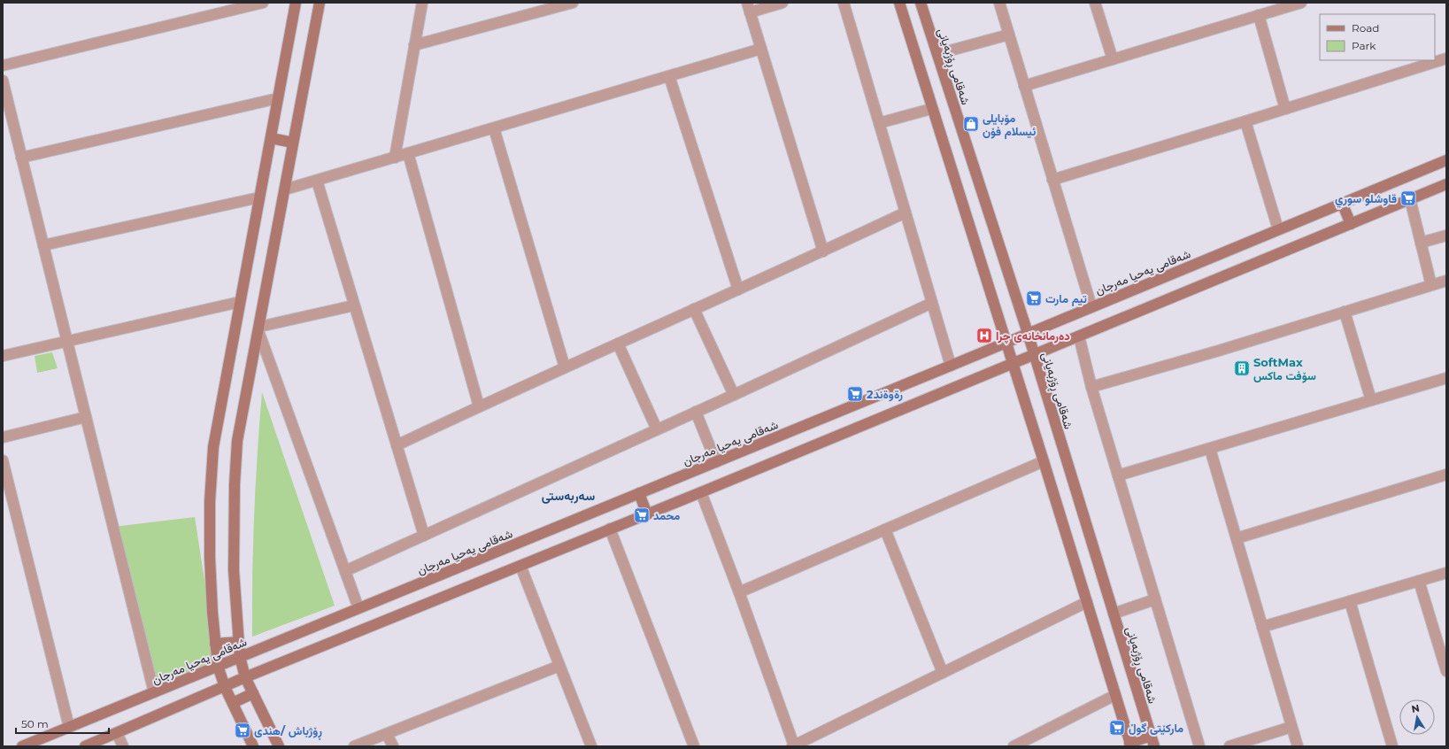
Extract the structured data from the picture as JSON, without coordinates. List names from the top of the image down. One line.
{"streets":{"street":["شەقامی ڕۆژبەیانی","شەقامی یەحیا مەرجان"]},"crossings":[["شەقامی ڕۆژبەیانی","شەقامی یەحیا مەرجان"]],"districts":["سه‌ربه‌ستی"],"places":{"shop":["مۆبایلی ئیسلام فۆن"],"supermarket":["قاوشلو سوري","تیم مارت","رةوةند2","محمد","مارکێتی گوڵ","ڕۆژباش /ھندی"],"hospital":["دەرمانخانەی چرا"],"building":["SoftMax سۆفت ماکس"]},"legend":["Road","Park"],"scale_bar":"50 m","north":"top"}
